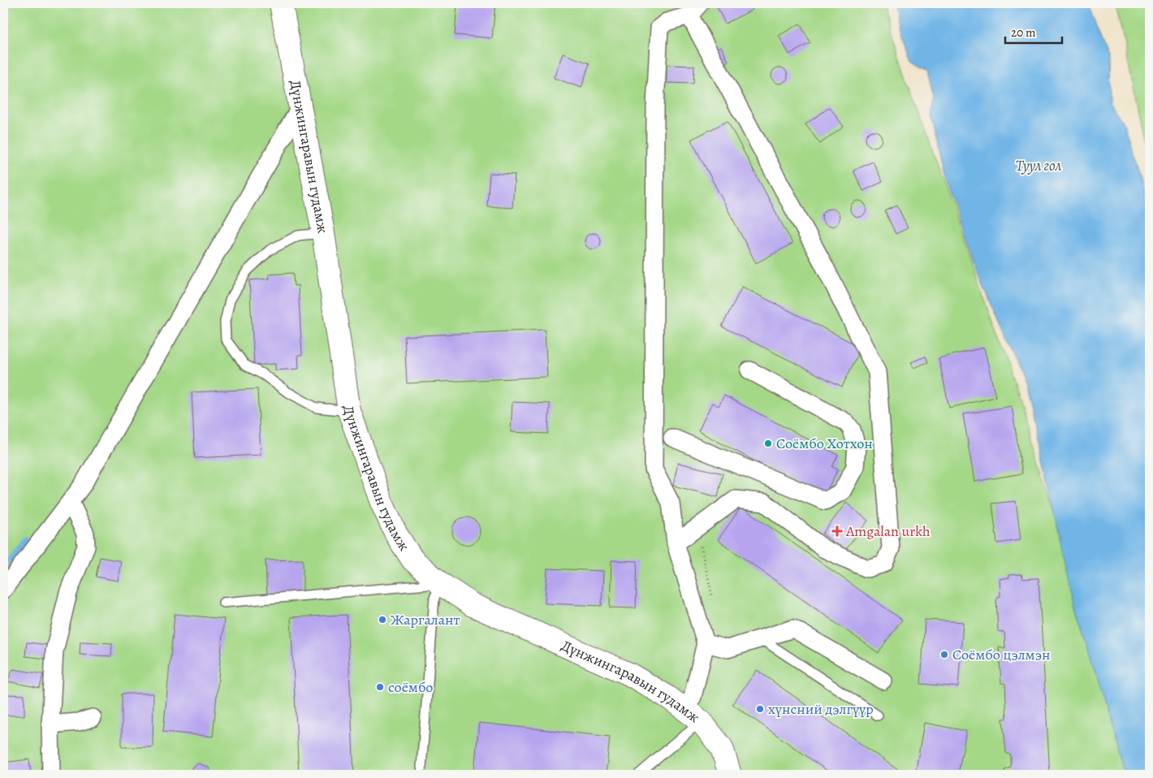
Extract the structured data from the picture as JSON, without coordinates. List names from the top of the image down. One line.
{"streets":{"main road":["Дүнжингаравын гудамж"]},"water":["Туул гол"],"places":{"other":["Соёмбо Хотхон","Жаргалант","Соёмбо цэлмэн","соёмбо","хүнсний дэлгүүр"],"health":["Amgalan urkh"]},"scale_bar":"20 m"}
